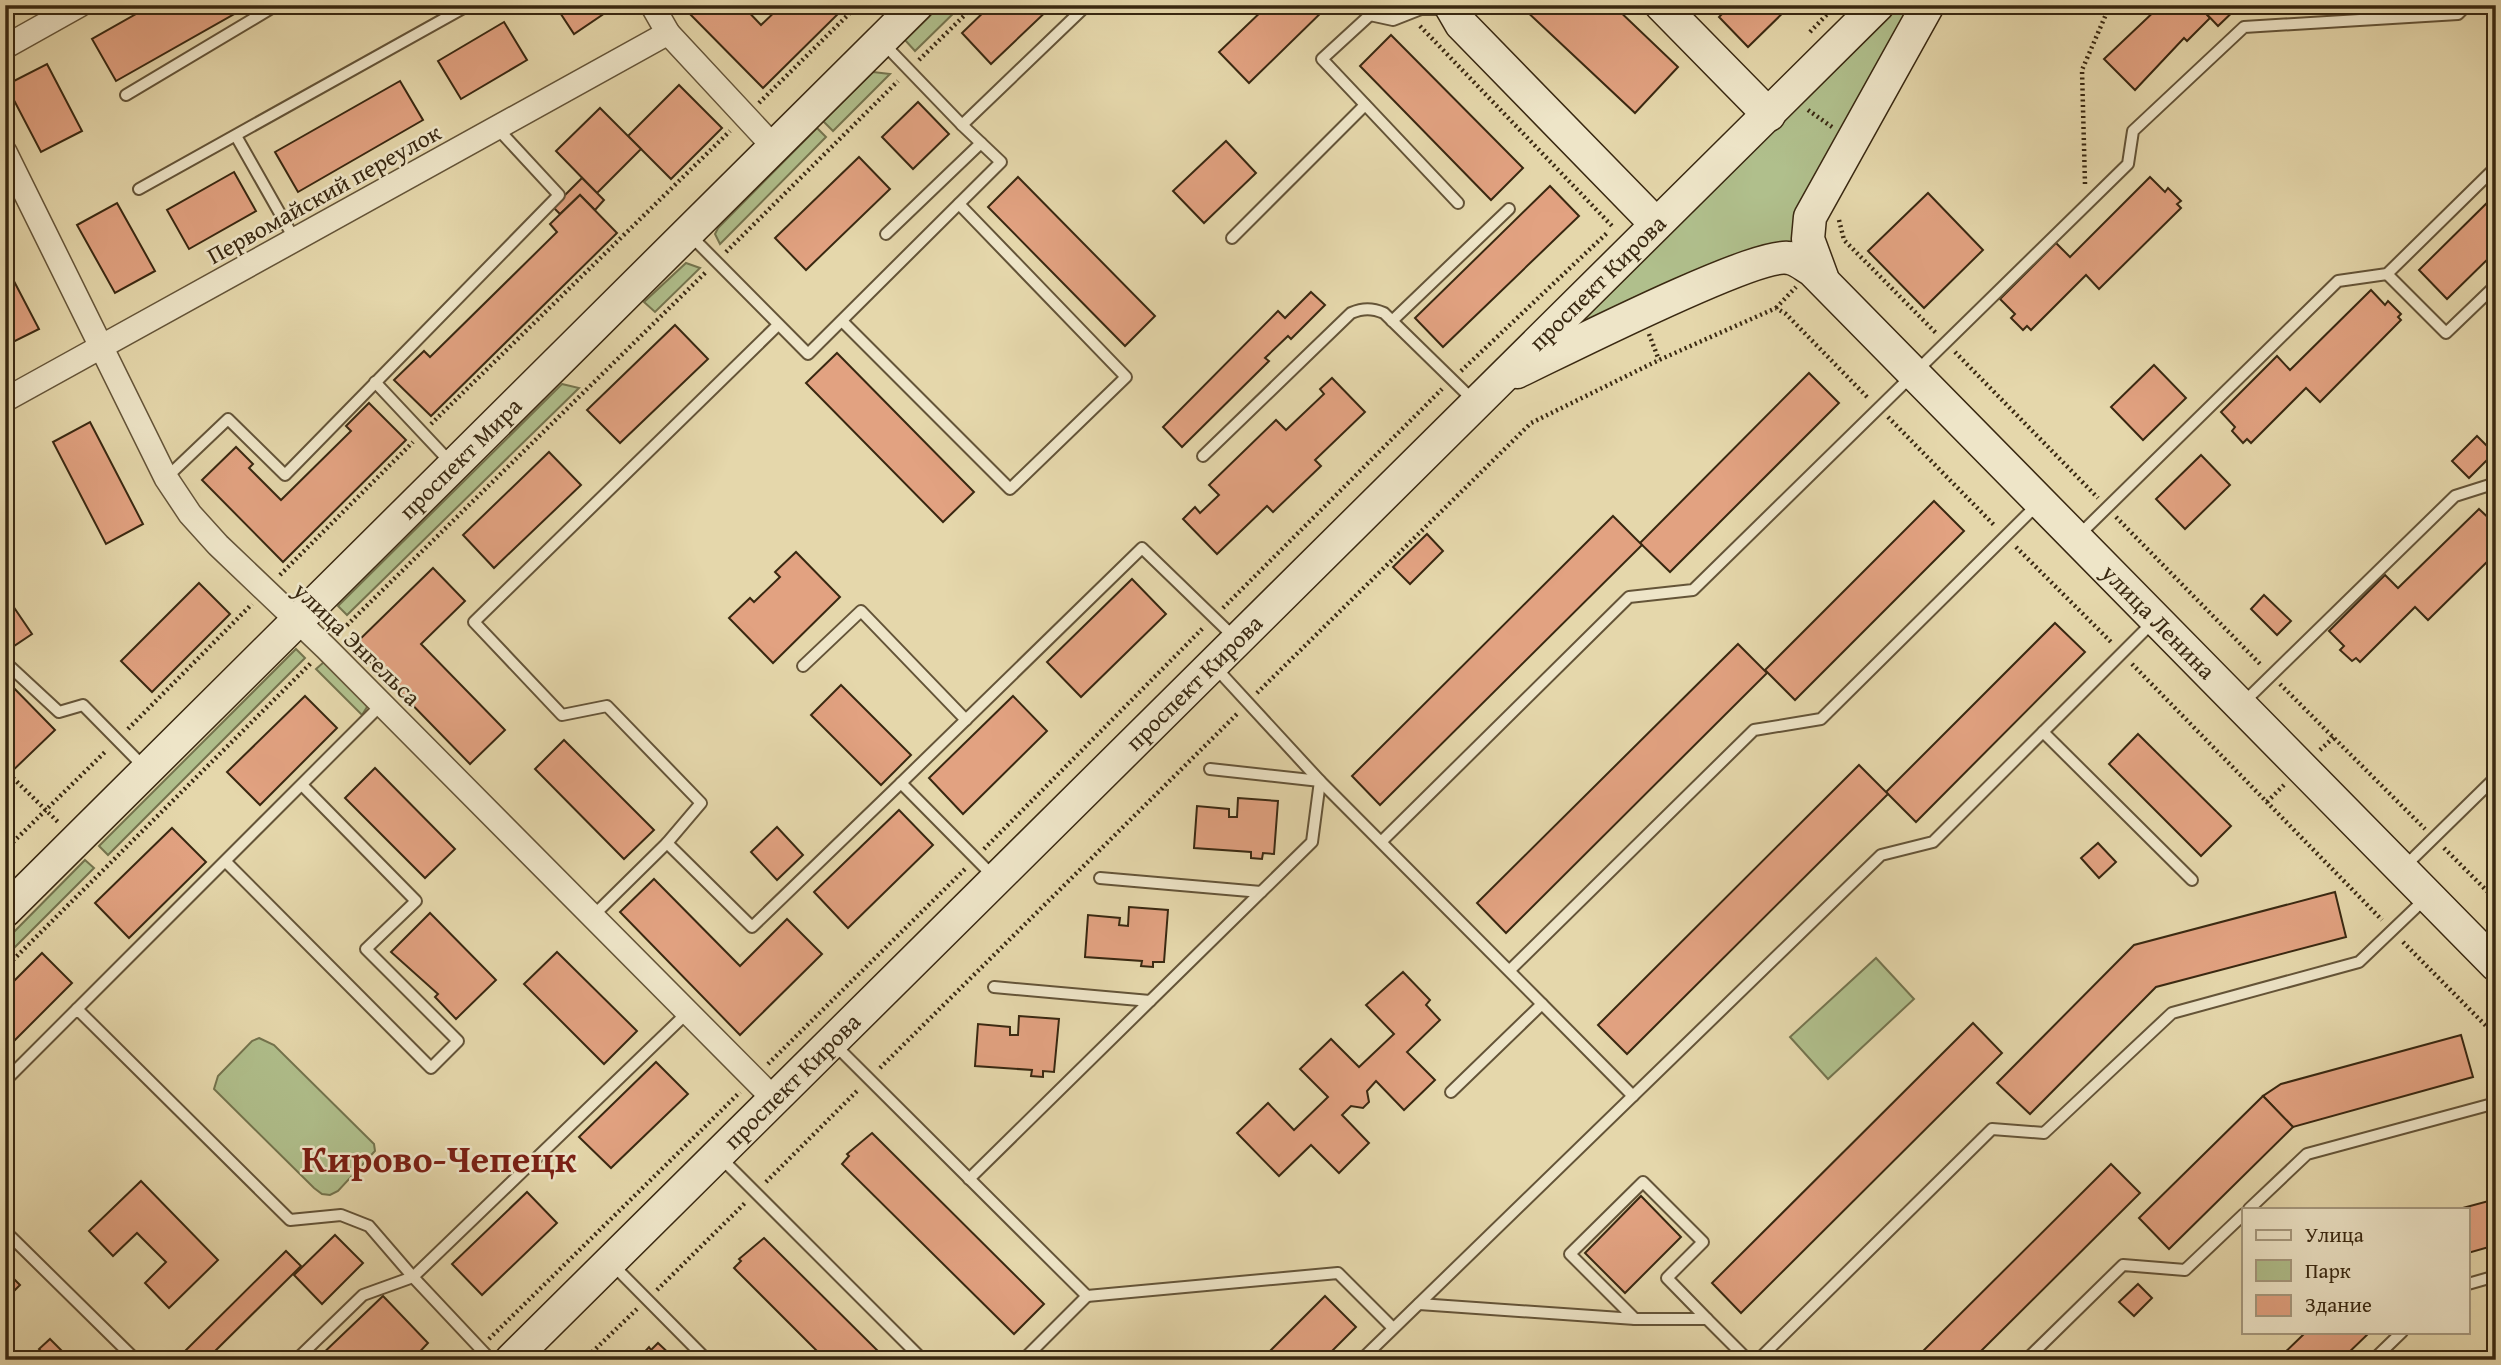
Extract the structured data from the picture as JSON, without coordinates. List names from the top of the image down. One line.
{"streets":{"street":["Первомайский переулок","проспект Кирова","проспект Мира","улица Ленина","улица Энгельса"]},"crossings":[["Первомайский переулок","улица Энгельса"],["проспект Кирова","улица Энгельса"],["проспект Мира","улица Энгельса"]],"districts":["Кирово-Чепецк"],"legend":["Улица","Парк","Здание"]}
